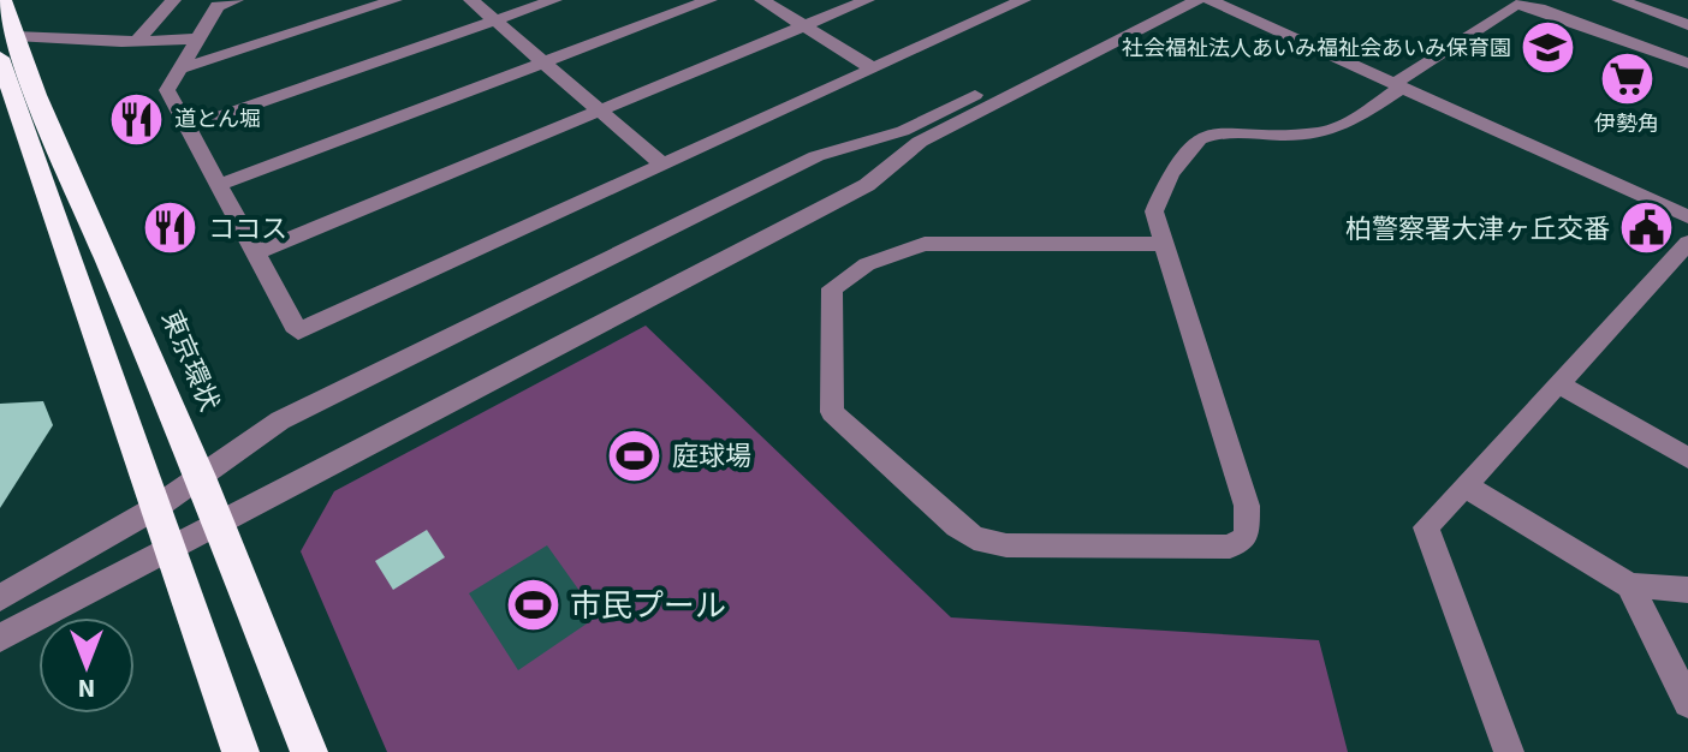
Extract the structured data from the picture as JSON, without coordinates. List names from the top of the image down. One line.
{"streets":{"highway":["東京環状"]},"places":{"school or university":["社会福祉法人あいみ福祉会あいみ保育園"],"supermarket":["伊勢角"],"restaurant":["道とん堀","ココス"],"public building":["柏警察署大津ヶ丘交番"],"sports":["庭球場","市民プール"]},"north":"bottom"}
